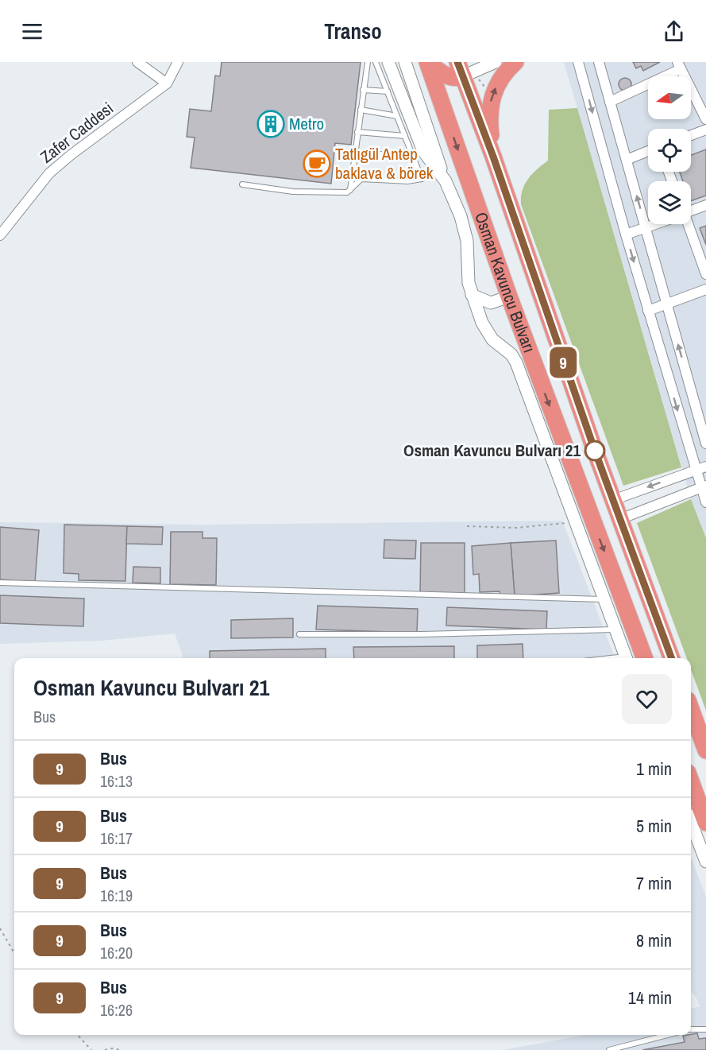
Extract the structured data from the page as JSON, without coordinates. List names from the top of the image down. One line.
{"streets":{"highway":["Osman Kavuncu Bulvarı"],"street":["Zafer Caddesi"]},"places":{"building":["Metro"],"cafe":["Tatlıgül Antep baklava & börek"],"other":["Osman Kavuncu Bulvarı 21"]},"lines":["bus line 9"],"north":"left","page":{"header":"Transo","on_map":"9","heading":["Osman Kavuncu Bulvarı 21","Bus"],"list":[{"mark":"9","name":"Bus","note":"16:13","value":"1 min"},{"mark":"9","name":"Bus","note":"16:17","value":"5 min"},{"mark":"9","name":"Bus","note":"16:19","value":"7 min"},{"mark":"9","name":"Bus","note":"16:20","value":"8 min"},{"mark":"9","name":"Bus","note":"16:26","value":"14 min"}]}}
